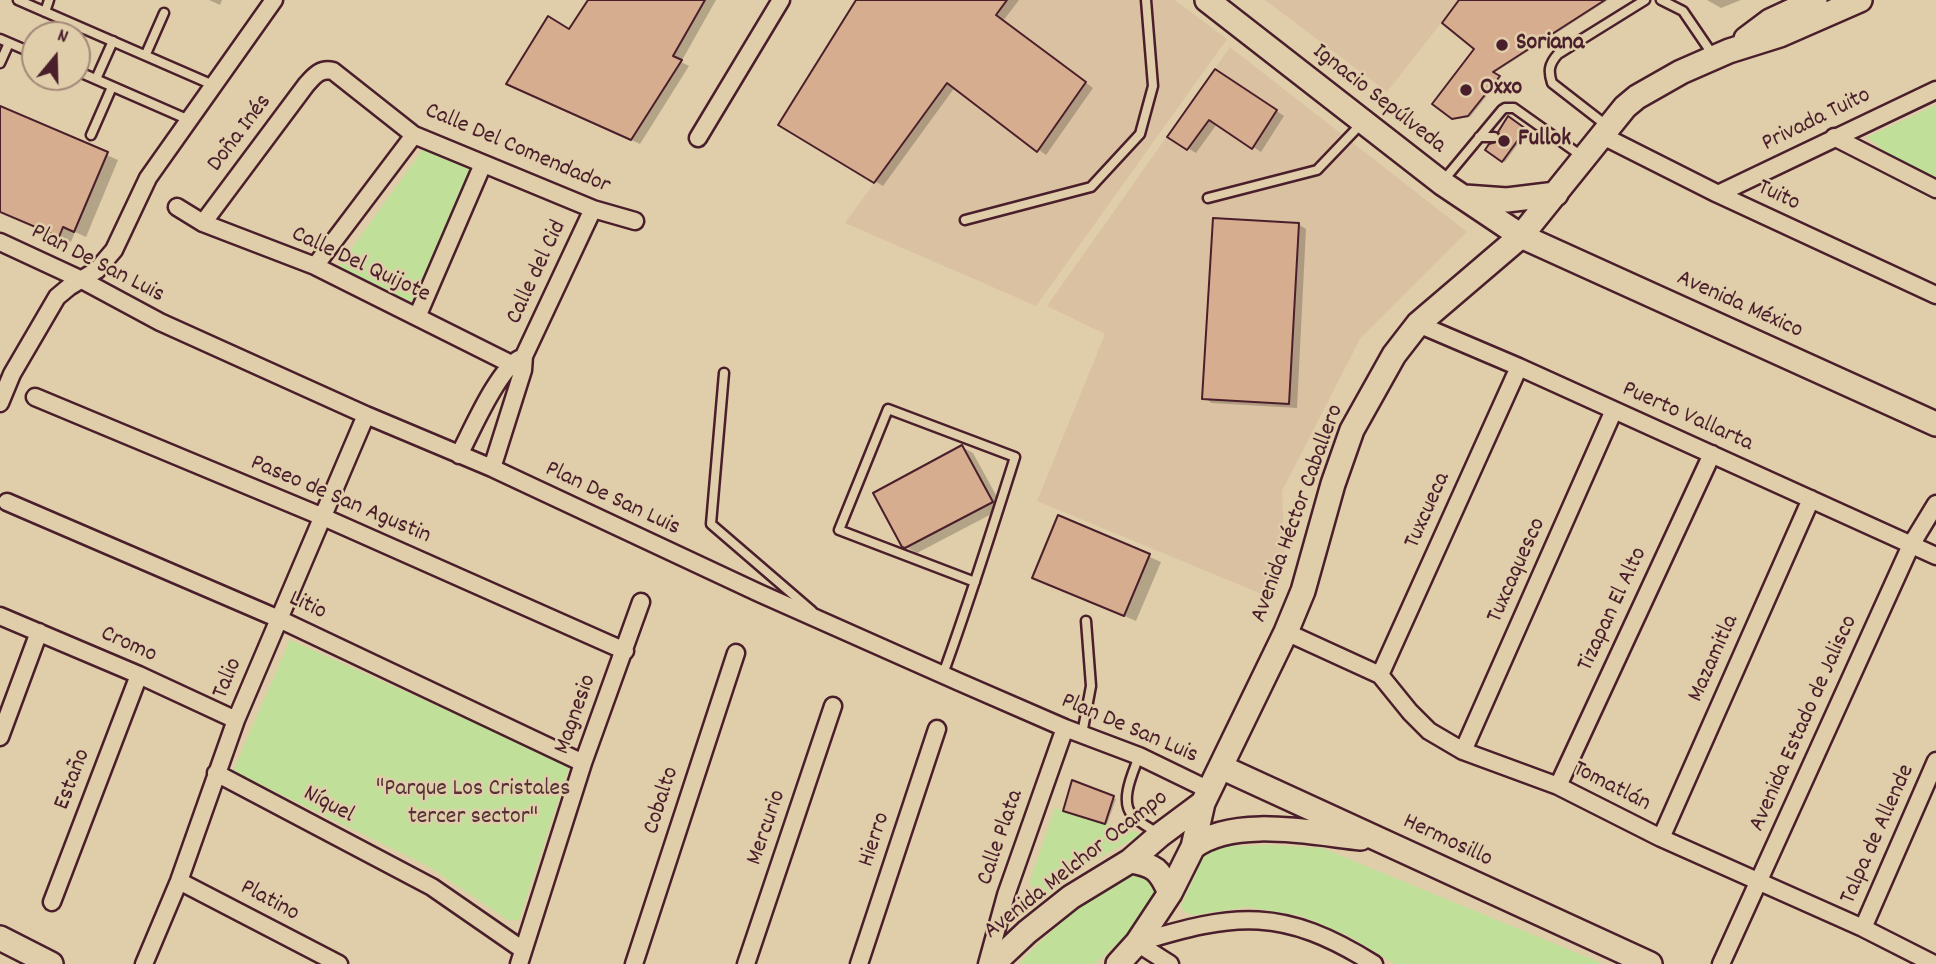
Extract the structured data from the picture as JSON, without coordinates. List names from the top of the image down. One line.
{"streets":{"main road":["Ignacio Sepúlveda","Avenida México","Avenida Héctor Caballero","Hermosillo","Avenida Melchor Ocampo"],"street":["Privada Tuito","Doña Inés","Calle Del Comendador","Tuito","Plan De San Luis","Calle Del Quijote","Calle del Cid","Puerto Vallarta","Paseo de San Agustin","Tuxcueca","Tuxcaquesco","Litio","Tizapan El Alto","Cromo","Mazamitla","Talio","Magnesio","Avenida Estado de Jalisco","Estaño","Tomatlán","Cobalto","Níquel","Mercurio","Talpa de Allende","Calle Plata","Hierro","Platino"]},"crossings":[["Ignacio Sepúlveda","Avenida México"],["Ignacio Sepúlveda","Avenida Héctor Caballero"],["Privada Tuito","Tuito"],["Doña Inés","Calle Del Comendador"],["Doña Inés","Calle Del Quijote"],["Calle Del Comendador","Calle del Cid"],["Tuito","Avenida Héctor Caballero"],["Plan De San Luis","Calle del Cid"],["Plan De San Luis","Avenida Héctor Caballero"],["Plan De San Luis","Talio"],["Plan De San Luis","Calle Plata"],["Plan De San Luis","Avenida Melchor Ocampo"],["Calle Del Quijote","Calle del Cid"],["Avenida México","Avenida Héctor Caballero"],["Puerto Vallarta","Tuxcueca"],["Puerto Vallarta","Avenida Héctor Caballero"],["Puerto Vallarta","Tuxcaquesco"],["Puerto Vallarta","Tizapan El Alto"],["Puerto Vallarta","Mazamitla"],["Puerto Vallarta","Avenida Estado de Jalisco"],["Paseo de San Agustin","Talio"],["Paseo de San Agustin","Magnesio"],["Tuxcueca","Tomatlán"],["Avenida Héctor Caballero","Tomatlán"],["Avenida Héctor Caballero","Hermosillo"],["Avenida Héctor Caballero","Avenida Melchor Ocampo"],["Tuxcaquesco","Tomatlán"],["Litio","Talio"],["Litio","Magnesio"],["Tizapan El Alto","Tomatlán"],["Cromo","Talio"],["Cromo","Estaño"],["Mazamitla","Tomatlán"],["Talio","Níquel"],["Talio","Platino"],["Magnesio","Níquel"],["Avenida Estado de Jalisco","Tomatlán"],["Tomatlán","Talpa de Allende"]],"parks":["\"Parque Los Cristales tercer sector\""],"places":["Soriana","Oxxo","Fullok"],"north":"top"}
